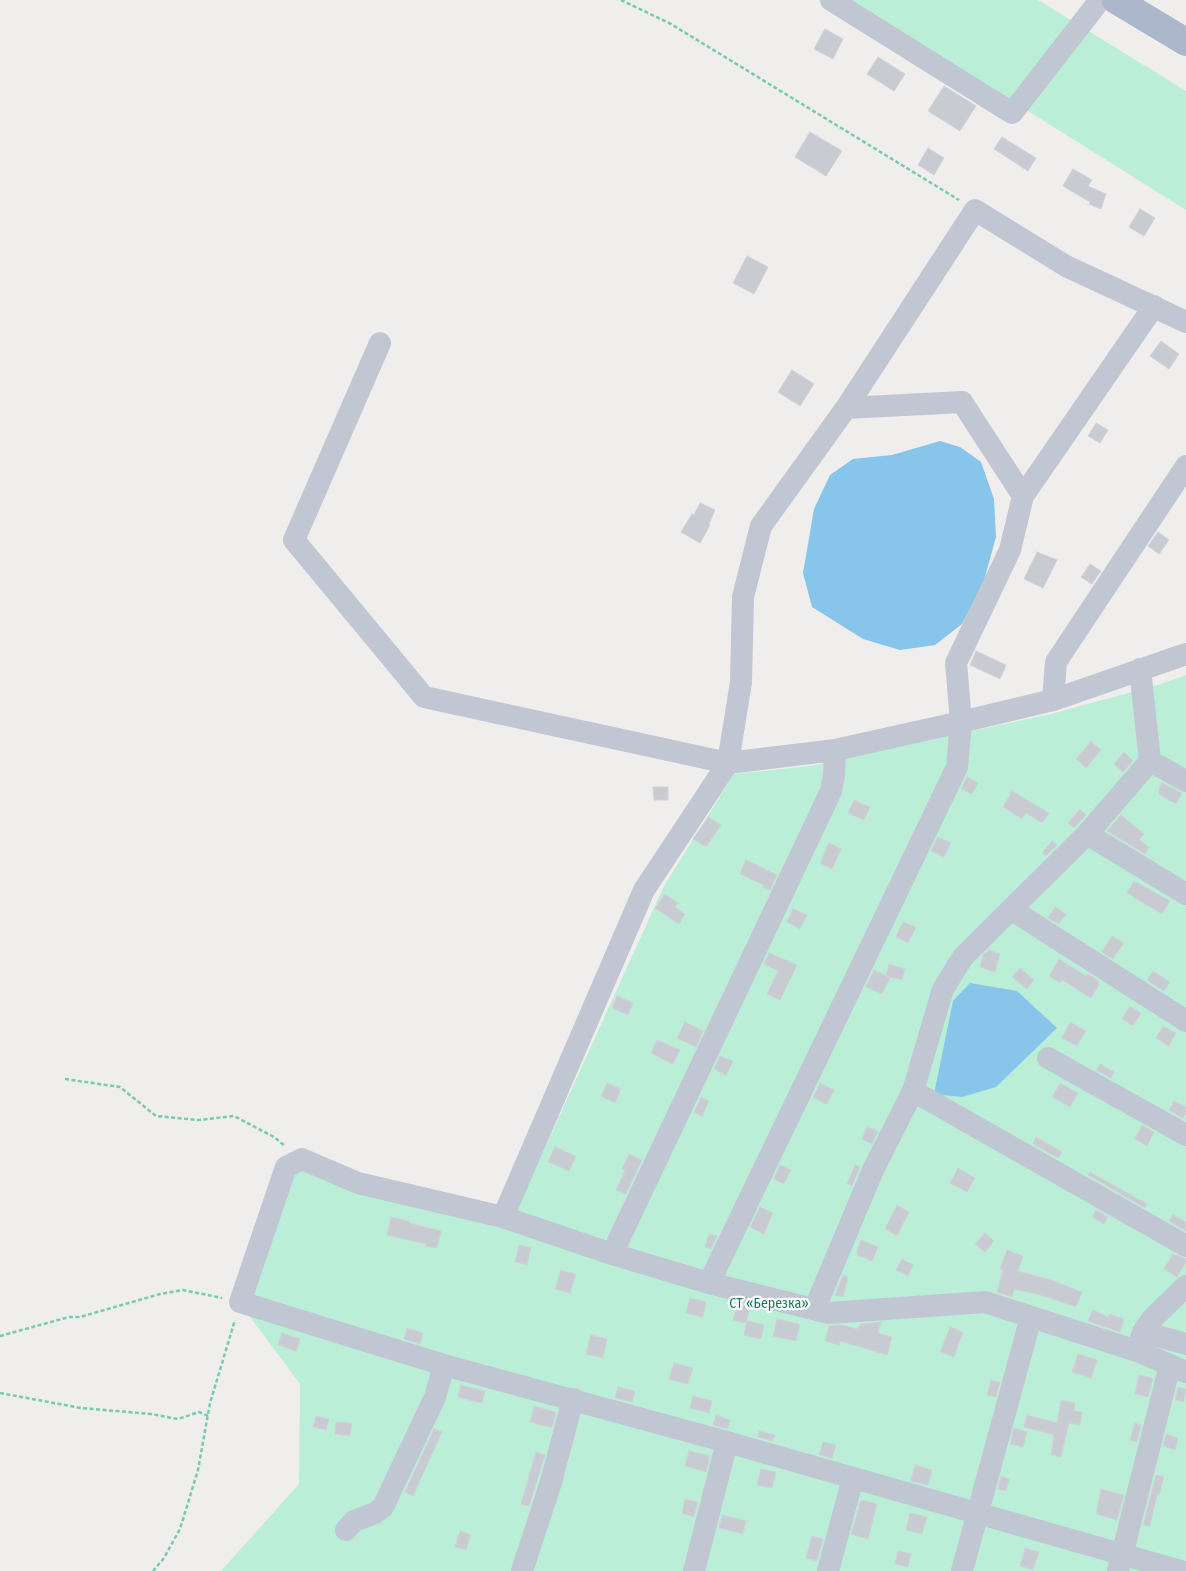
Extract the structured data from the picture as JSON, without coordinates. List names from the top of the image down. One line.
{"parks":["СТ «Березка»"]}
